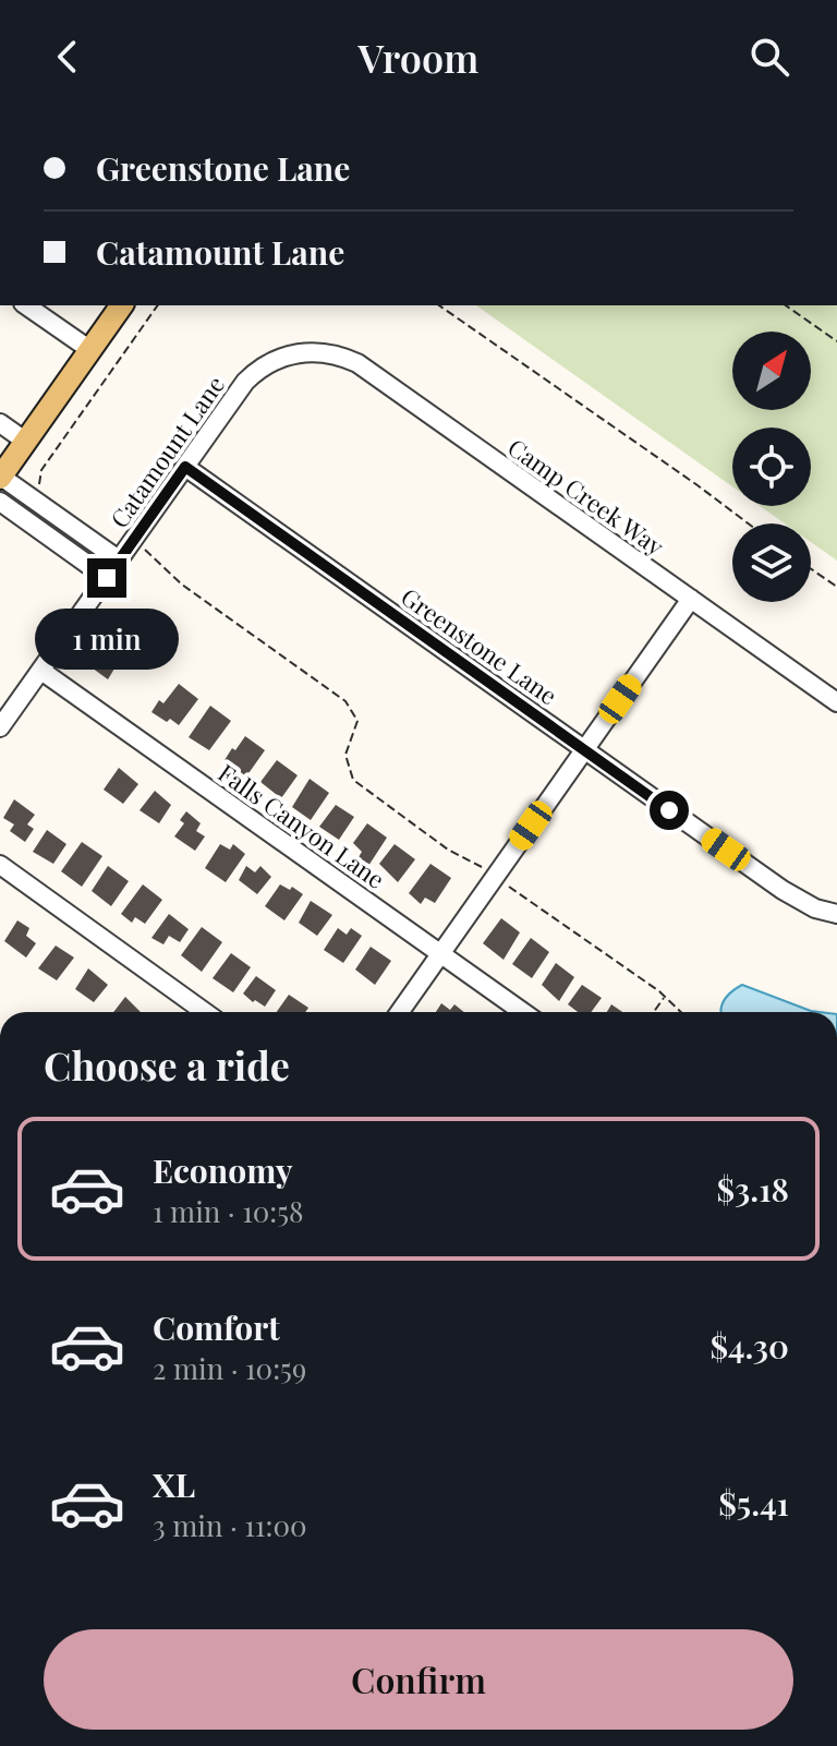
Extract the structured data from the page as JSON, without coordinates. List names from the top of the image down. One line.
{"streets":{"street":["Catamount Lane","Camp Creek Way","Greenstone Lane","Falls Canyon Lane"]},"crossings":[["Catamount Lane","Camp Creek Way"],["Catamount Lane","Greenstone Lane"],["Catamount Lane","Falls Canyon Lane"]],"north":"top right","page":{"header":"Vroom","banner":["Greenstone Lane","Catamount Lane"],"bubble":"1 min","heading":"Choose a ride","list":[{"name":"Economy","note":"1 min · 10:58","value":"$3.18"},{"name":"Comfort","note":"2 min · 10:59","value":"$4.30"},{"name":"XL","note":"3 min · 11:00","value":"$5.41"}],"buttons":"Confirm"}}
